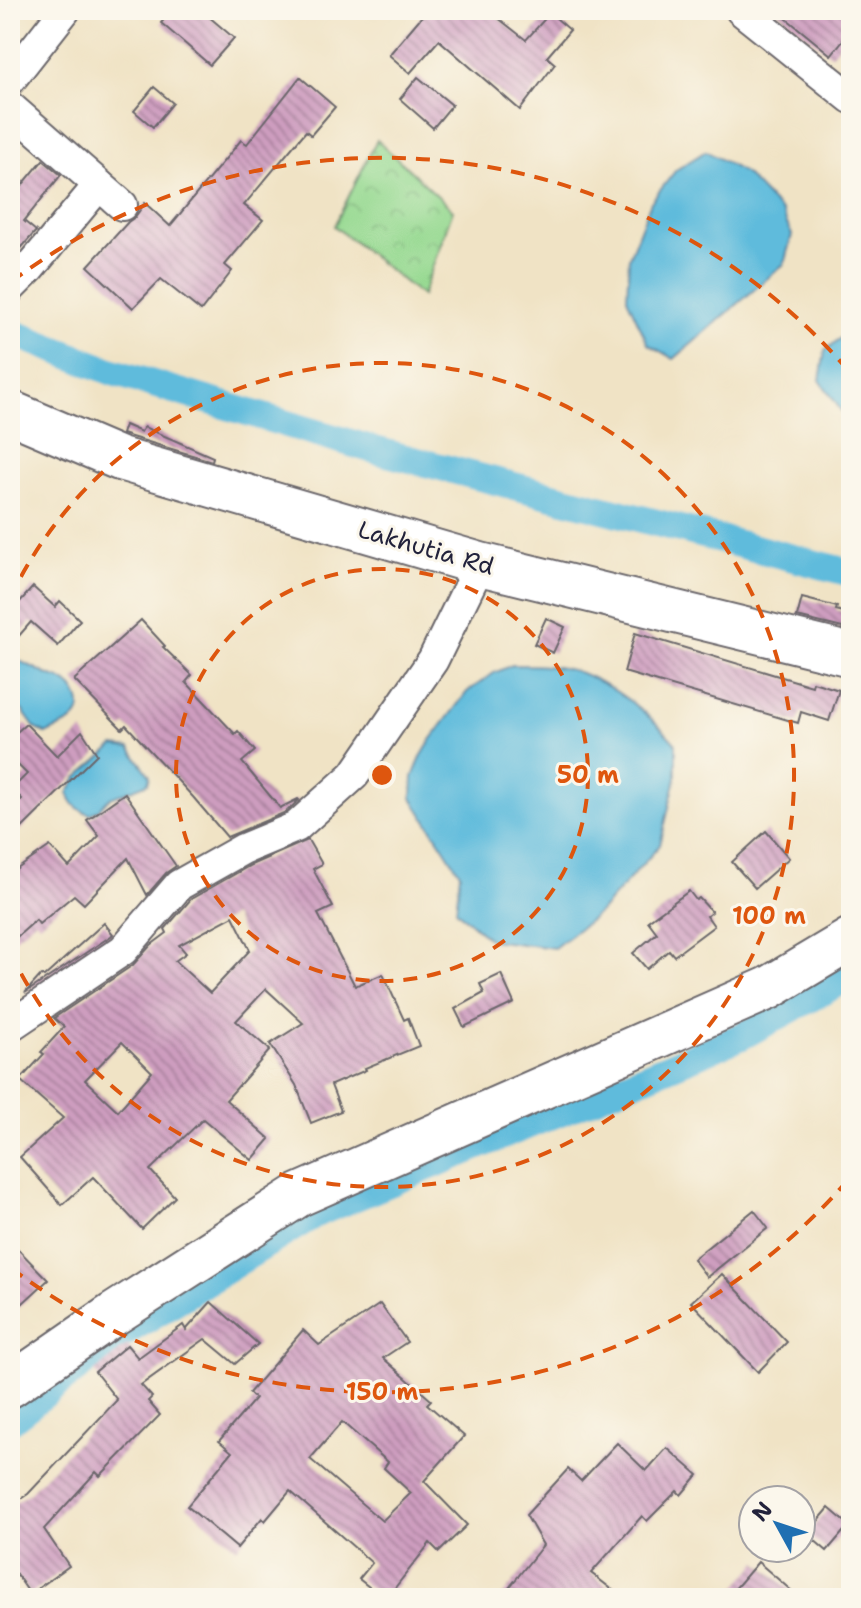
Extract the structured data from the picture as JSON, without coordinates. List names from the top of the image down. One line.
{"streets":{"street":["Lakhutia Rd"]},"north":"top left","rings":["50 m","100 m","150 m"]}
